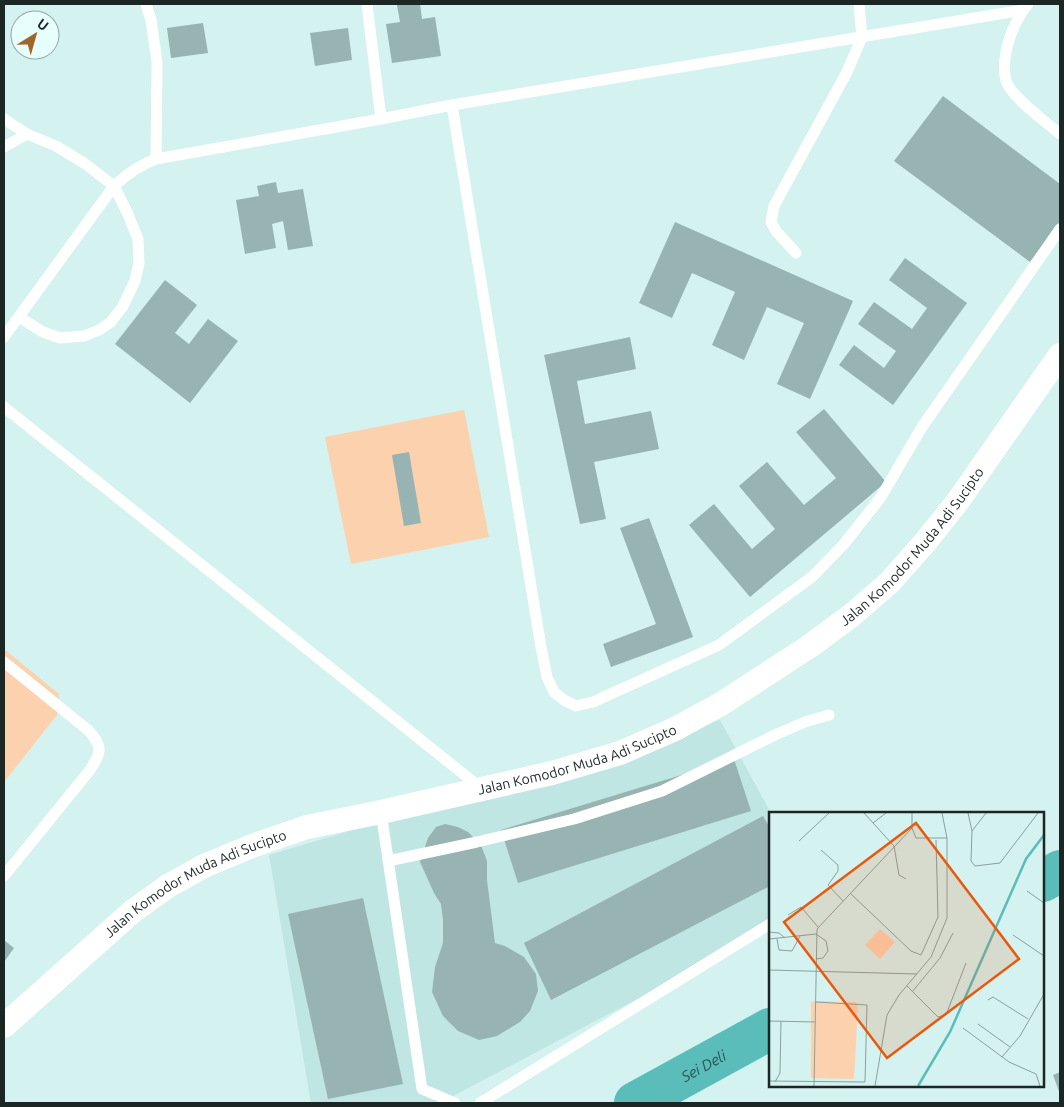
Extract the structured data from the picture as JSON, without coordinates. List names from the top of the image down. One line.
{"streets":{"street":["Jalan Komodor Muda Adi Sucipto"]},"water":["Sei Deli"],"north":"top right"}
